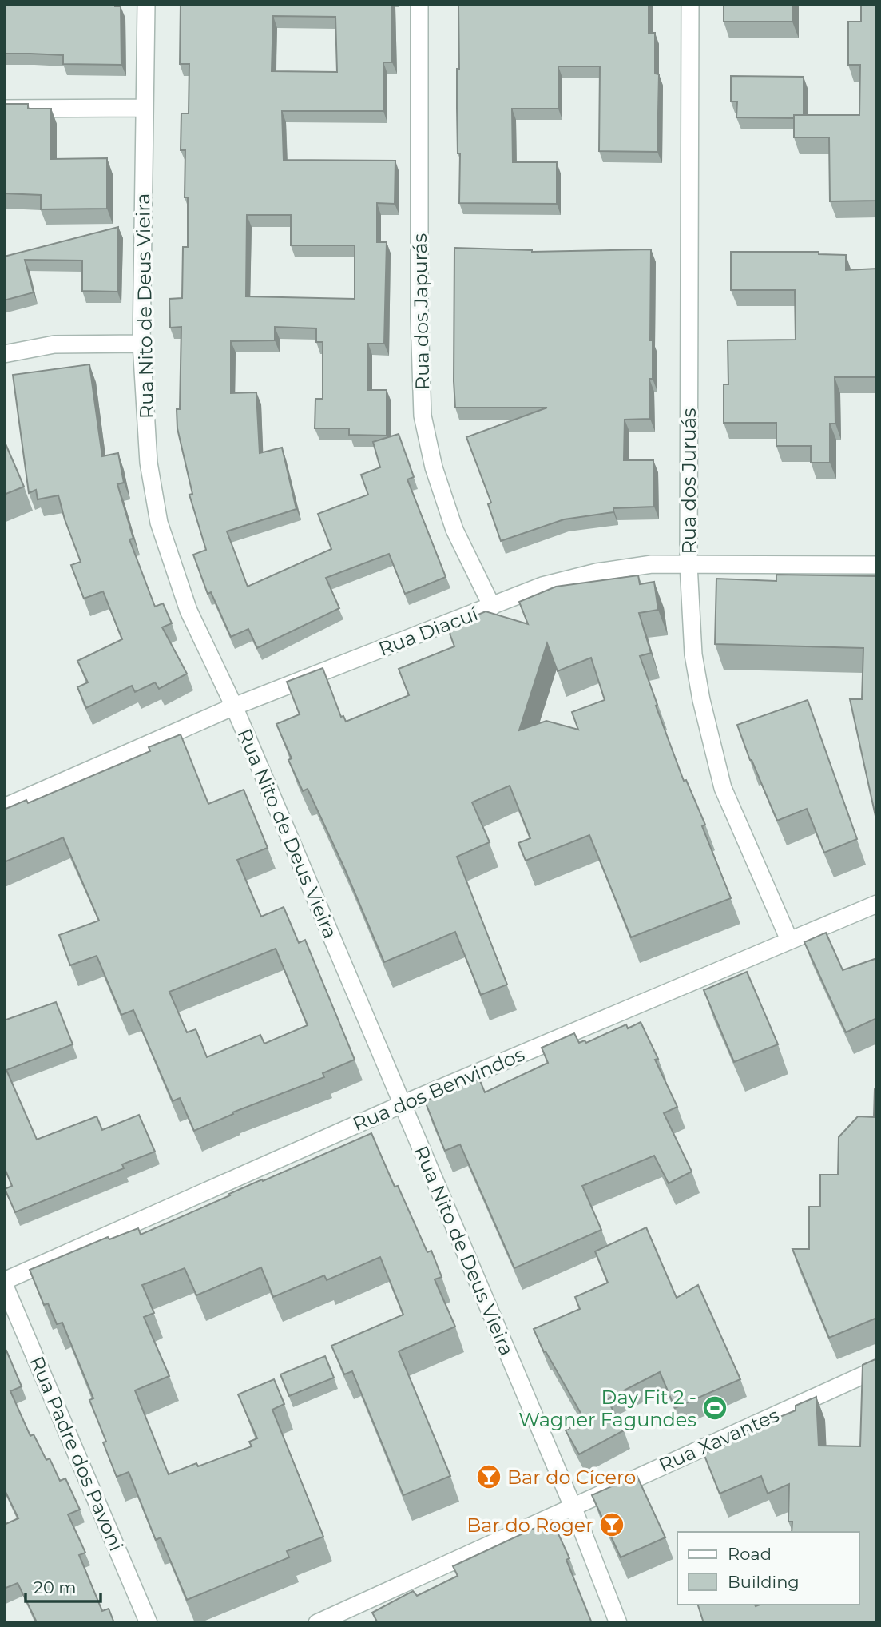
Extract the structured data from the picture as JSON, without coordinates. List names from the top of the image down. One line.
{"streets":{"street":["Rua Nito de Deus Vieira","Rua dos Japurás","Rua dos Juruás","Rua Diacuí","Rua dos Benvindos","Rua Xavantes","Rua Padre dos Pavoni"]},"crossings":[["Rua Nito de Deus Vieira","Rua Diacuí"],["Rua Nito de Deus Vieira","Rua dos Benvindos"],["Rua Nito de Deus Vieira","Rua Xavantes"],["Rua dos Japurás","Rua Diacuí"],["Rua dos Juruás","Rua Diacuí"],["Rua dos Juruás","Rua dos Benvindos"],["Rua dos Benvindos","Rua Padre dos Pavoni"]],"places":{"sports":["Day Fit 2 - Wagner Fagundes"],"bar":["Bar do Cícero","Bar do Roger"]},"legend":["Road","Building"],"scale_bar":"20 m"}
